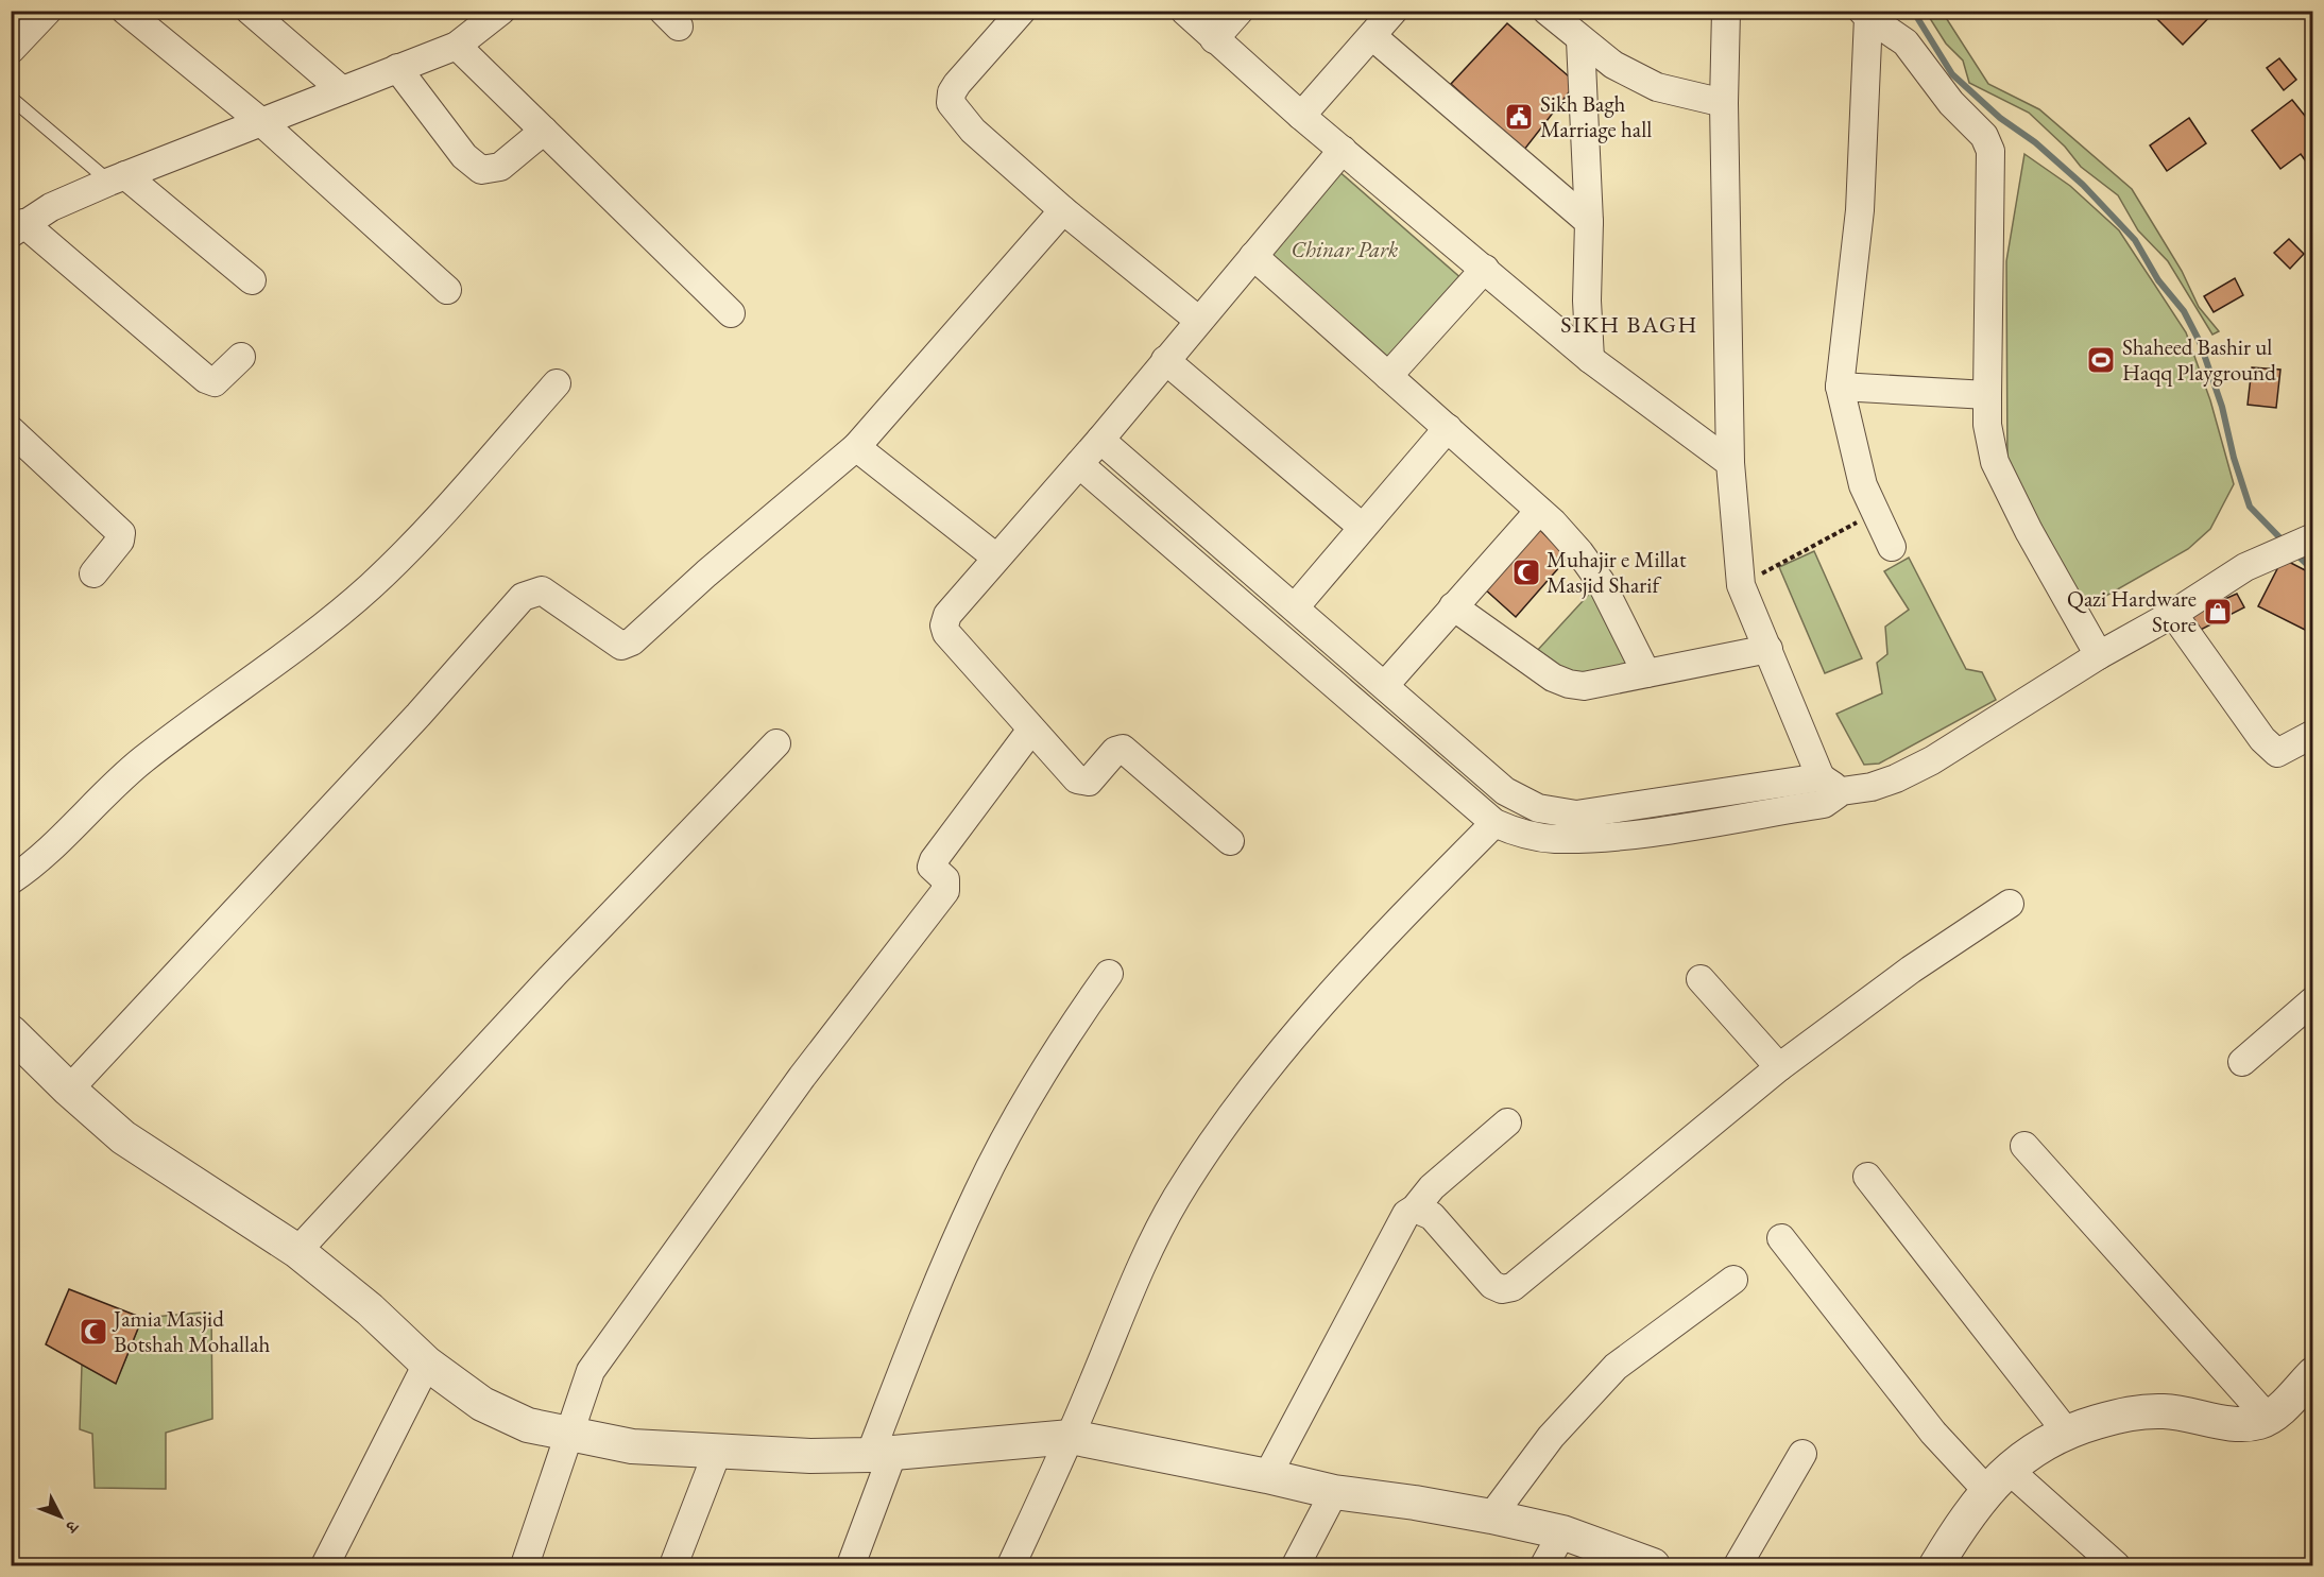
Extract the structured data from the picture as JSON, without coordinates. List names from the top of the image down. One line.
{"districts":["SIKH BAGH"],"parks":["Chinar Park"],"places":{"public building":["Sikh Bagh Marriage hall"],"sports":["Shaheed Bashir ul Haqq Playground"],"mosque":["Muhajir e Millat Masjid Sharif","Jamia Masjid Botshah Mohallah"],"shop":["Qazi Hardware Store"]},"north":"bottom right"}
